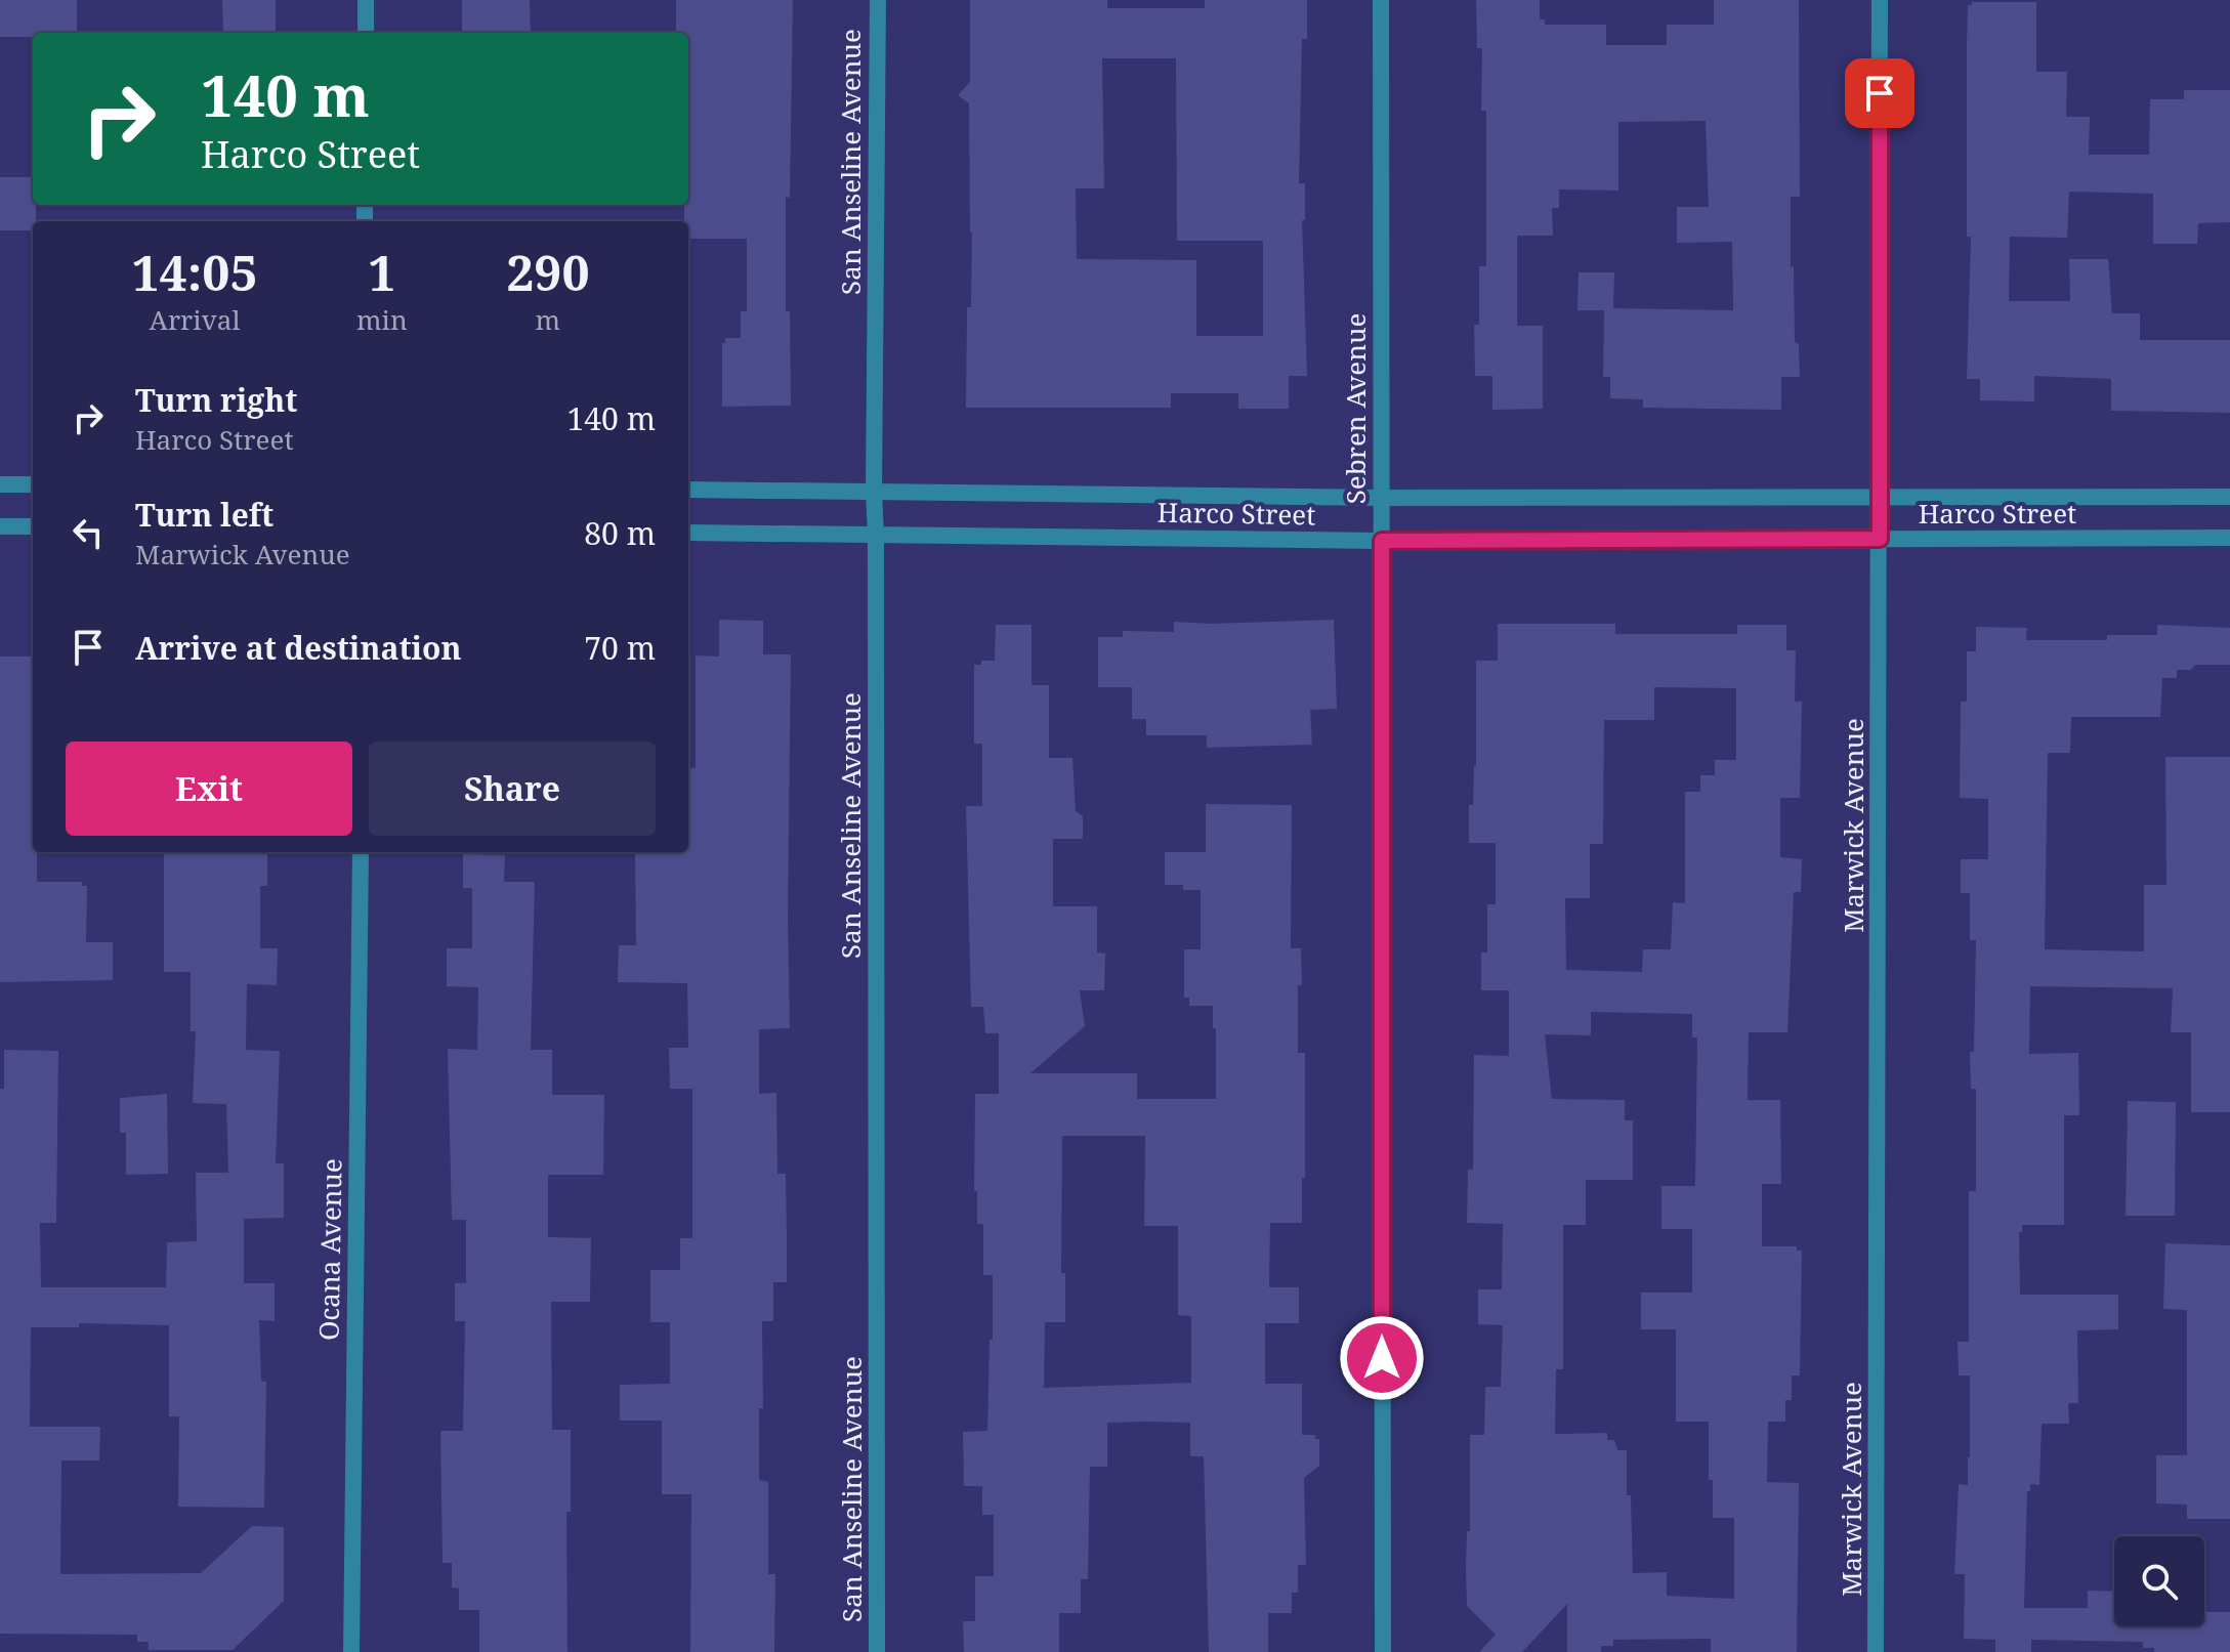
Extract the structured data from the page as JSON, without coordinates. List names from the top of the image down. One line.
{"streets":{"street":["San Anseline Avenue","Sebren Avenue","Harco Street","Marwick Avenue","Ocana Avenue"]},"crossings":[["San Anseline Avenue","Harco Street"],["Sebren Avenue","Harco Street"],["Harco Street","Marwick Avenue"]],"page":{"turn":["140 m","Harco Street"],"eta":["14:05","Arrival","1","min","290","m"],"list":[{"name":"Turn right","note":"Harco Street","value":"140 m"},{"name":"Turn left","note":"Marwick Avenue","value":"80 m"},{"name":"Arrive at destination","value":"70 m"}],"buttons":["Exit","Share"]}}
